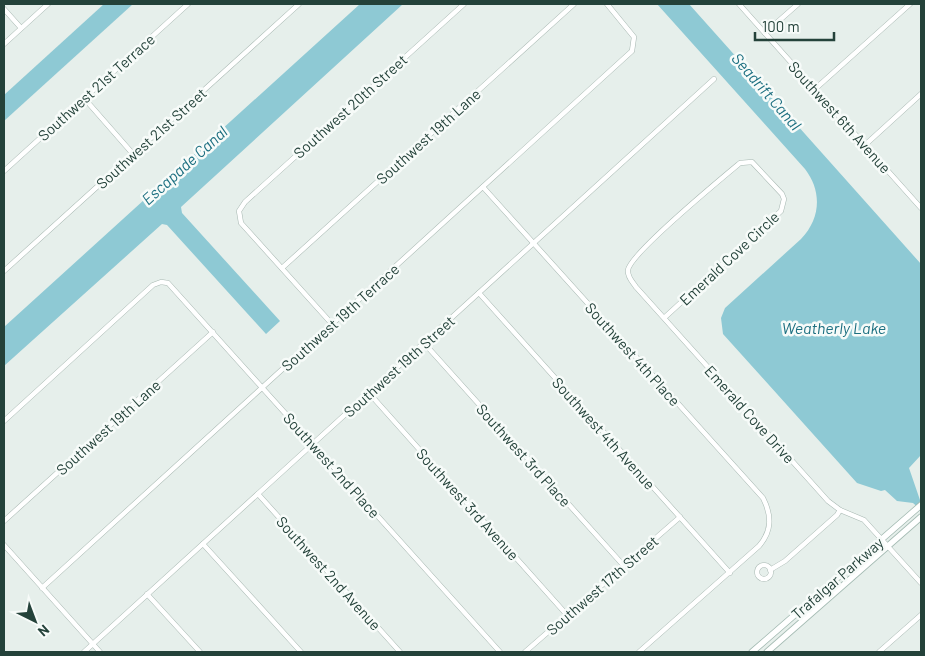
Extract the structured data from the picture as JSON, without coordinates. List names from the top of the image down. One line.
{"streets":{"street":["Southwest 21st Terrace","Southwest 20th Street","Southwest 6th Avenue","Southwest 19th Lane","Southwest 21st Street","Emerald Cove Circle","Southwest 19th Terrace","Southwest 4th Place","Southwest 19th Street","Emerald Cove Drive","Southwest 4th Avenue","Southwest 3rd Place","Southwest 2nd Place","Southwest 3rd Avenue","Southwest 2nd Avenue","Trafalgar Parkway","Southwest 17th Street"]},"crossings":[["Southwest 20th Street","Southwest 19th Lane"],["Southwest 19th Lane","Southwest 2nd Place"],["Emerald Cove Circle","Emerald Cove Drive"],["Southwest 19th Terrace","Southwest 4th Place"],["Southwest 19th Terrace","Southwest 2nd Place"],["Southwest 4th Place","Southwest 19th Street"],["Southwest 4th Place","Southwest 4th Avenue"],["Southwest 19th Street","Southwest 4th Avenue"],["Southwest 19th Street","Southwest 3rd Place"],["Southwest 19th Street","Southwest 2nd Place"],["Southwest 19th Street","Southwest 3rd Avenue"],["Southwest 19th Street","Southwest 2nd Avenue"],["Emerald Cove Drive","Trafalgar Parkway"],["Southwest 4th Avenue","Southwest 17th Street"],["Southwest 3rd Place","Southwest 17th Street"],["Southwest 3rd Avenue","Southwest 17th Street"]],"water":["Seadrift Canal","Escapade Canal","Weatherly Lake"],"scale_bar":"100 m","north":"bottom right"}
